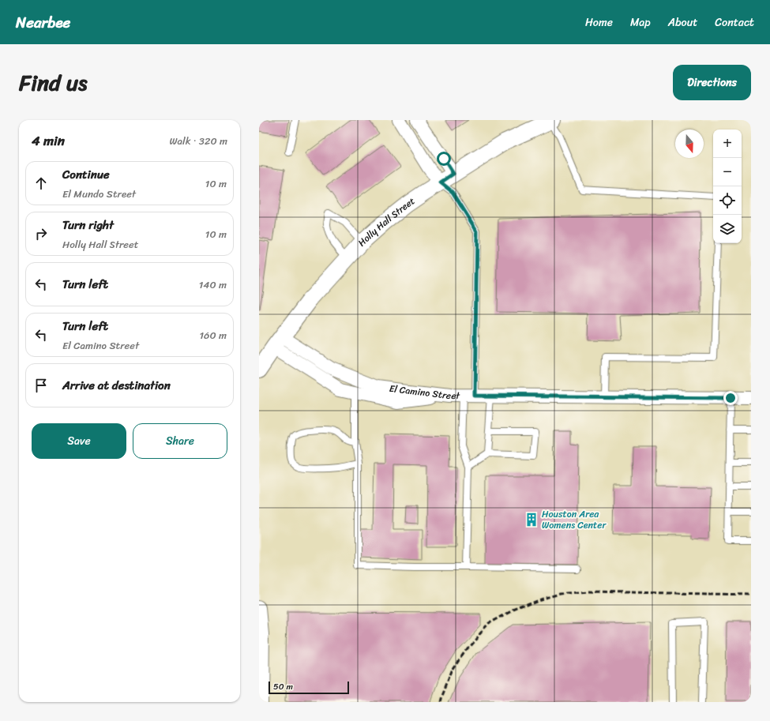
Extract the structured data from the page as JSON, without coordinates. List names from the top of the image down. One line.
{"streets":{"street":["Holly Hall Street","El Camino Street"]},"crossings":[["Holly Hall Street","El Camino Street"]],"places":{"building":["Houston Area Womens Center"]},"scale_bar":"50 m","north":"bottom","page":{"header":"Nearbee","nav":["Home","Map","About","Contact"],"title":"Find us","buttons":["Directions",["Save","Share"]],"heading":["4 min","Walk · 320 m"],"map_buttons":["+","−"],"list":[["Continue","El Mundo Street","10 m"],["Turn right","Holly Hall Street","10 m"],["Turn left","140 m"],["Turn left","El Camino Street","160 m"],"Arrive at destination"],"scale":"50 m"}}
